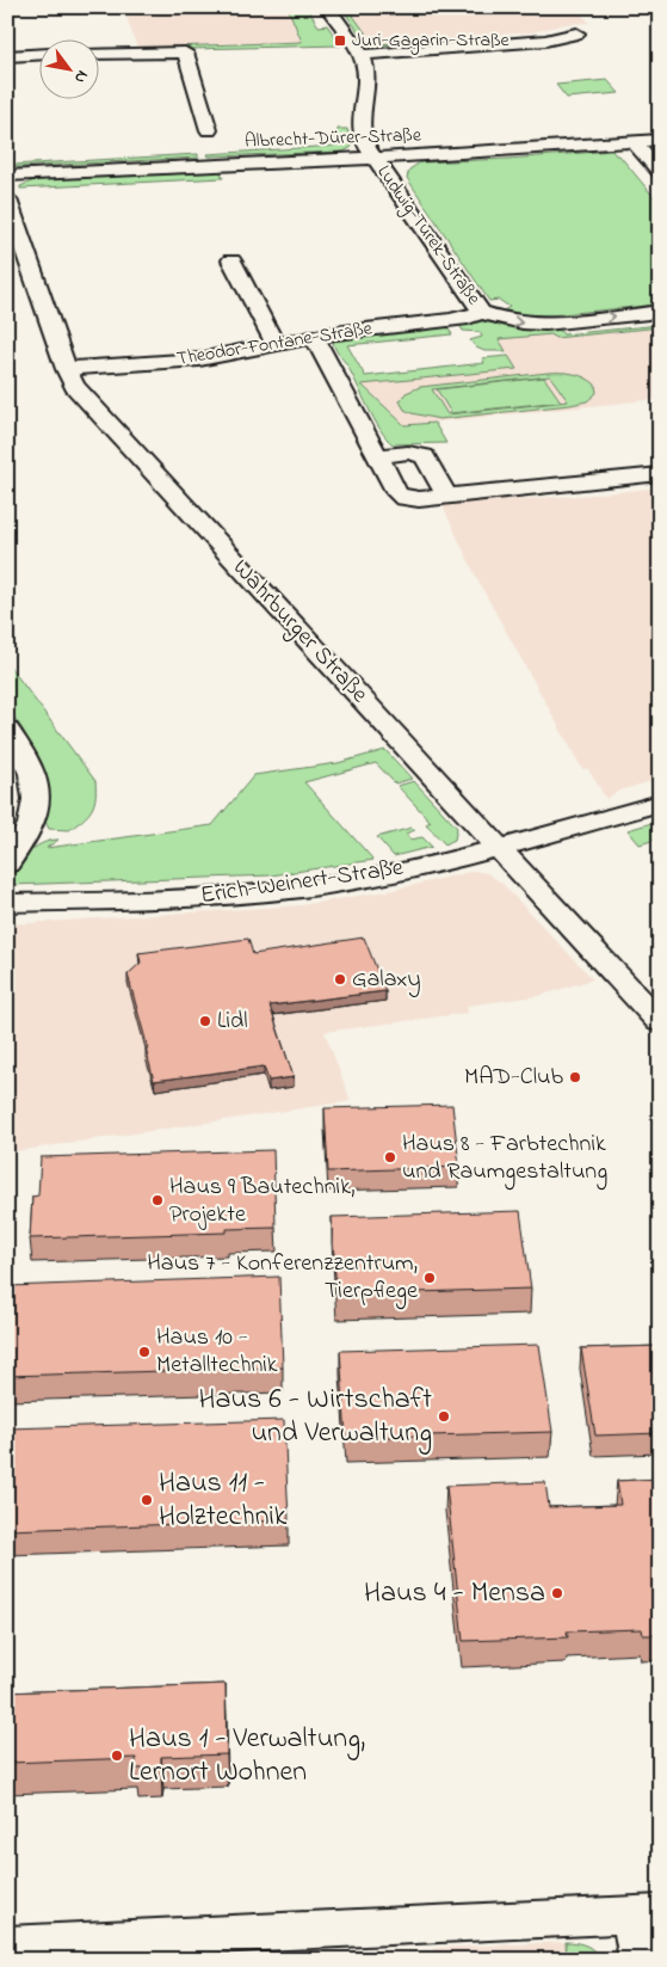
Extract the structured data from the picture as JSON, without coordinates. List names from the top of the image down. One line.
{"streets":{"street":["Albrecht-Dürer-Straße","Ludwig-Turek-Straße","Theodor-Fontane-Straße","Wahrburger Straße","Erich-Weinert-Straße"]},"crossings":[["Albrecht-Dürer-Straße","Ludwig-Turek-Straße"],["Ludwig-Turek-Straße","Theodor-Fontane-Straße"],["Theodor-Fontane-Straße","Wahrburger Straße"],["Wahrburger Straße","Erich-Weinert-Straße"]],"places":{"transit":["Juri-Gagarin-Straße"],"other":["Galaxy","Lidl","MAD-Club","Haus 8 - Farbtechnik und Raumgestaltung","Haus 9 Bautechnik, Projekte","Haus 7 - Konferenzzentrum, Tierpflege","Haus 10 - Metalltechnik","Haus 6 - Wirtschaft und Verwaltung","Haus 11 - Holztechnik","Haus 4 - Mensa","Haus 1 - Verwaltung, Lernort Wohnen"]},"north":"bottom right"}
